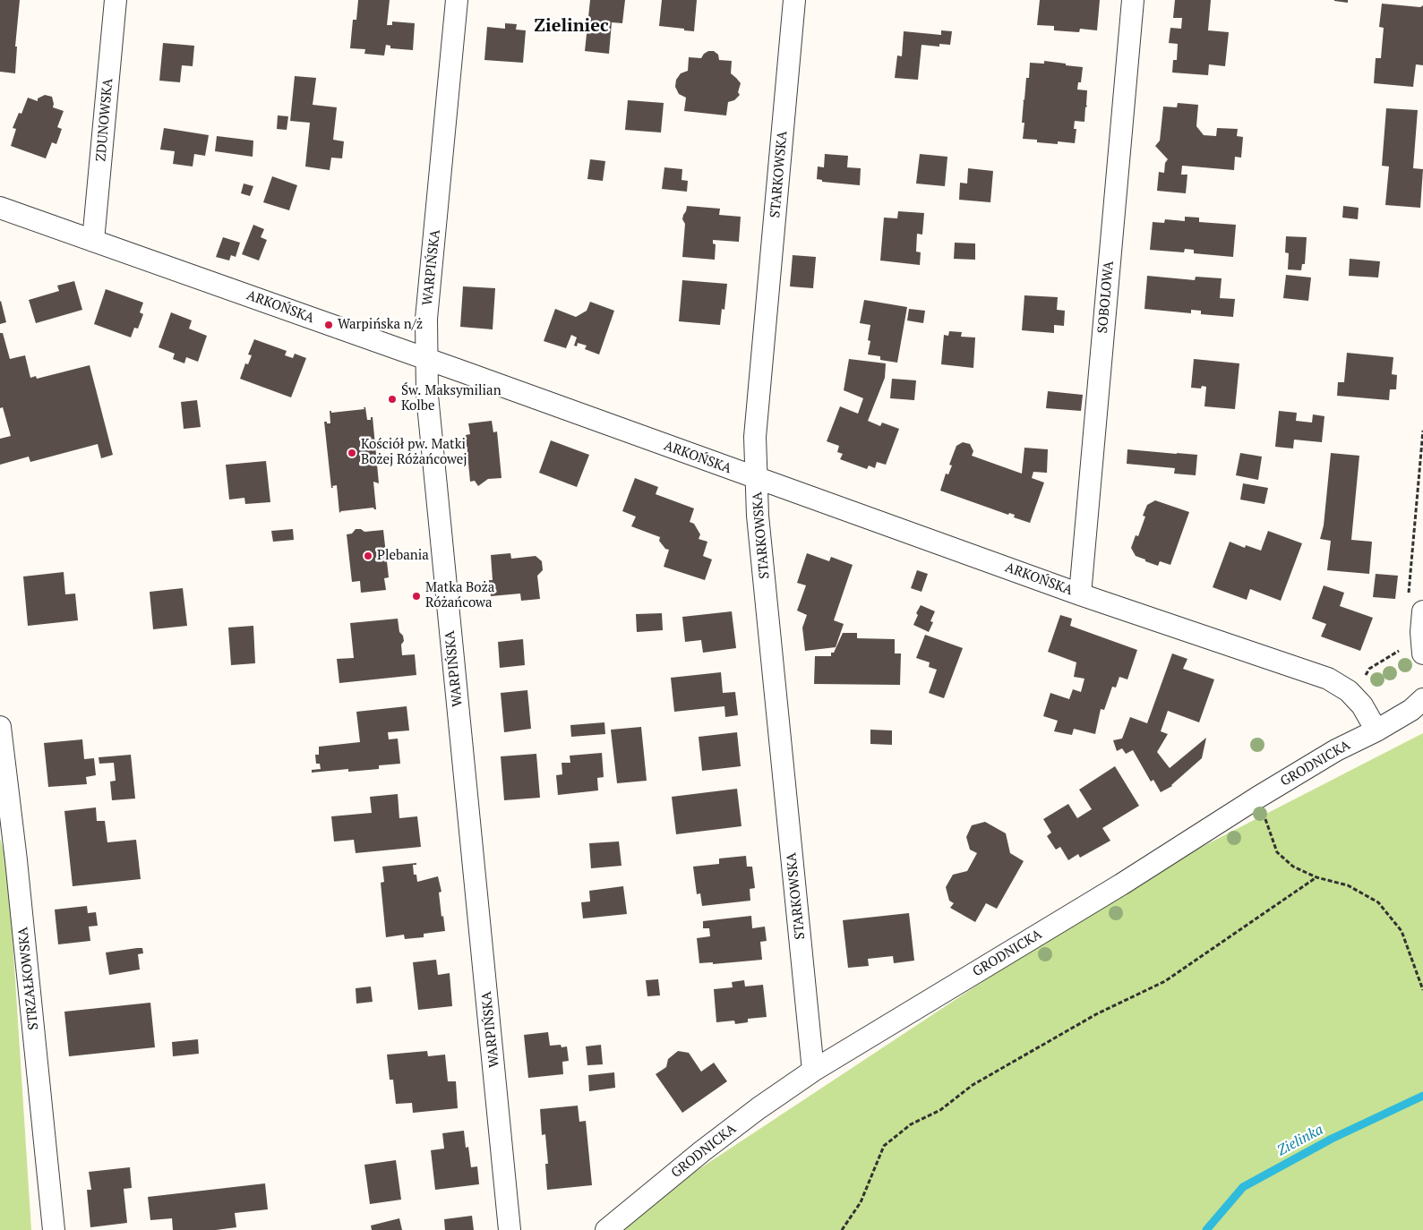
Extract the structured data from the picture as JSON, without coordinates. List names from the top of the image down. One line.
{"streets":{"street":["ZDUNOWSKA","STARKOWSKA","WARPIŃSKA","SOBOLOWA","ARKOŃSKA","GRODNICKA","STRZAŁKOWSKA"]},"crossings":[["ZDUNOWSKA","ARKOŃSKA"],["STARKOWSKA","ARKOŃSKA"],["STARKOWSKA","GRODNICKA"],["WARPIŃSKA","ARKOŃSKA"],["SOBOLOWA","ARKOŃSKA"],["ARKOŃSKA","GRODNICKA"]],"districts":["Zieliniec"],"water":["Zielinka"],"places":["Warpińska n/ż","Św. Maksymilian Kolbe","Kościół pw. Matki Bożej Różańcowej","Plebania","Matka Boża Różańcowa"]}
